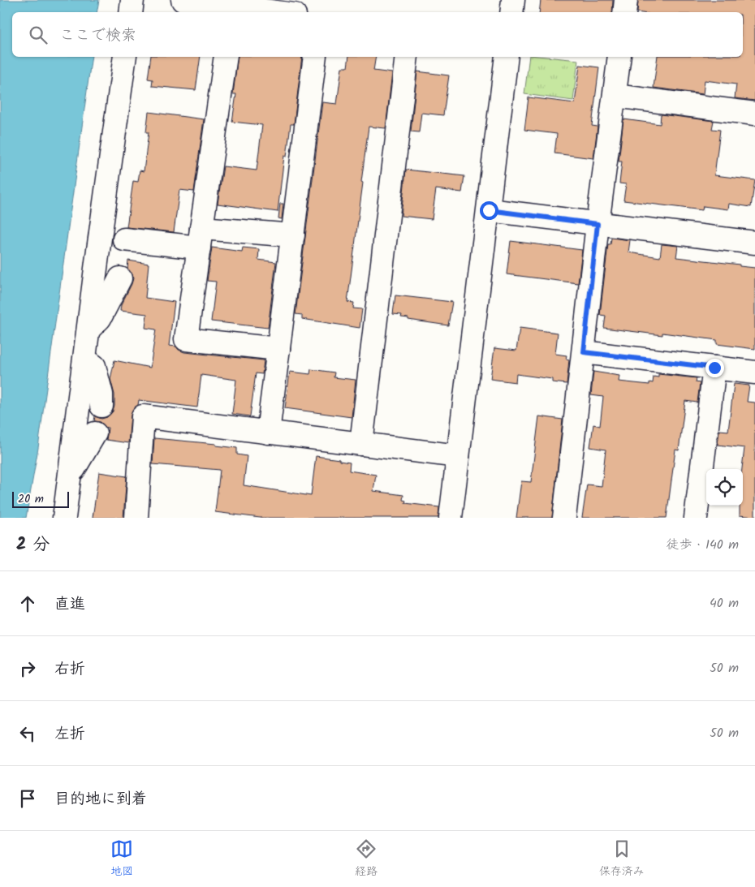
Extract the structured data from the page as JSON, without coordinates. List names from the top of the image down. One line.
{"scale_bar":"20 m","page":{"search":"ここで検索","scale":"20 m","heading":["2 分","徒歩 · 140 m"],"list":[["直進","40 m"],["右折","50 m"],["左折","50 m"],"目的地に到着"],"nav":["地図","経路","保存済み"]}}
